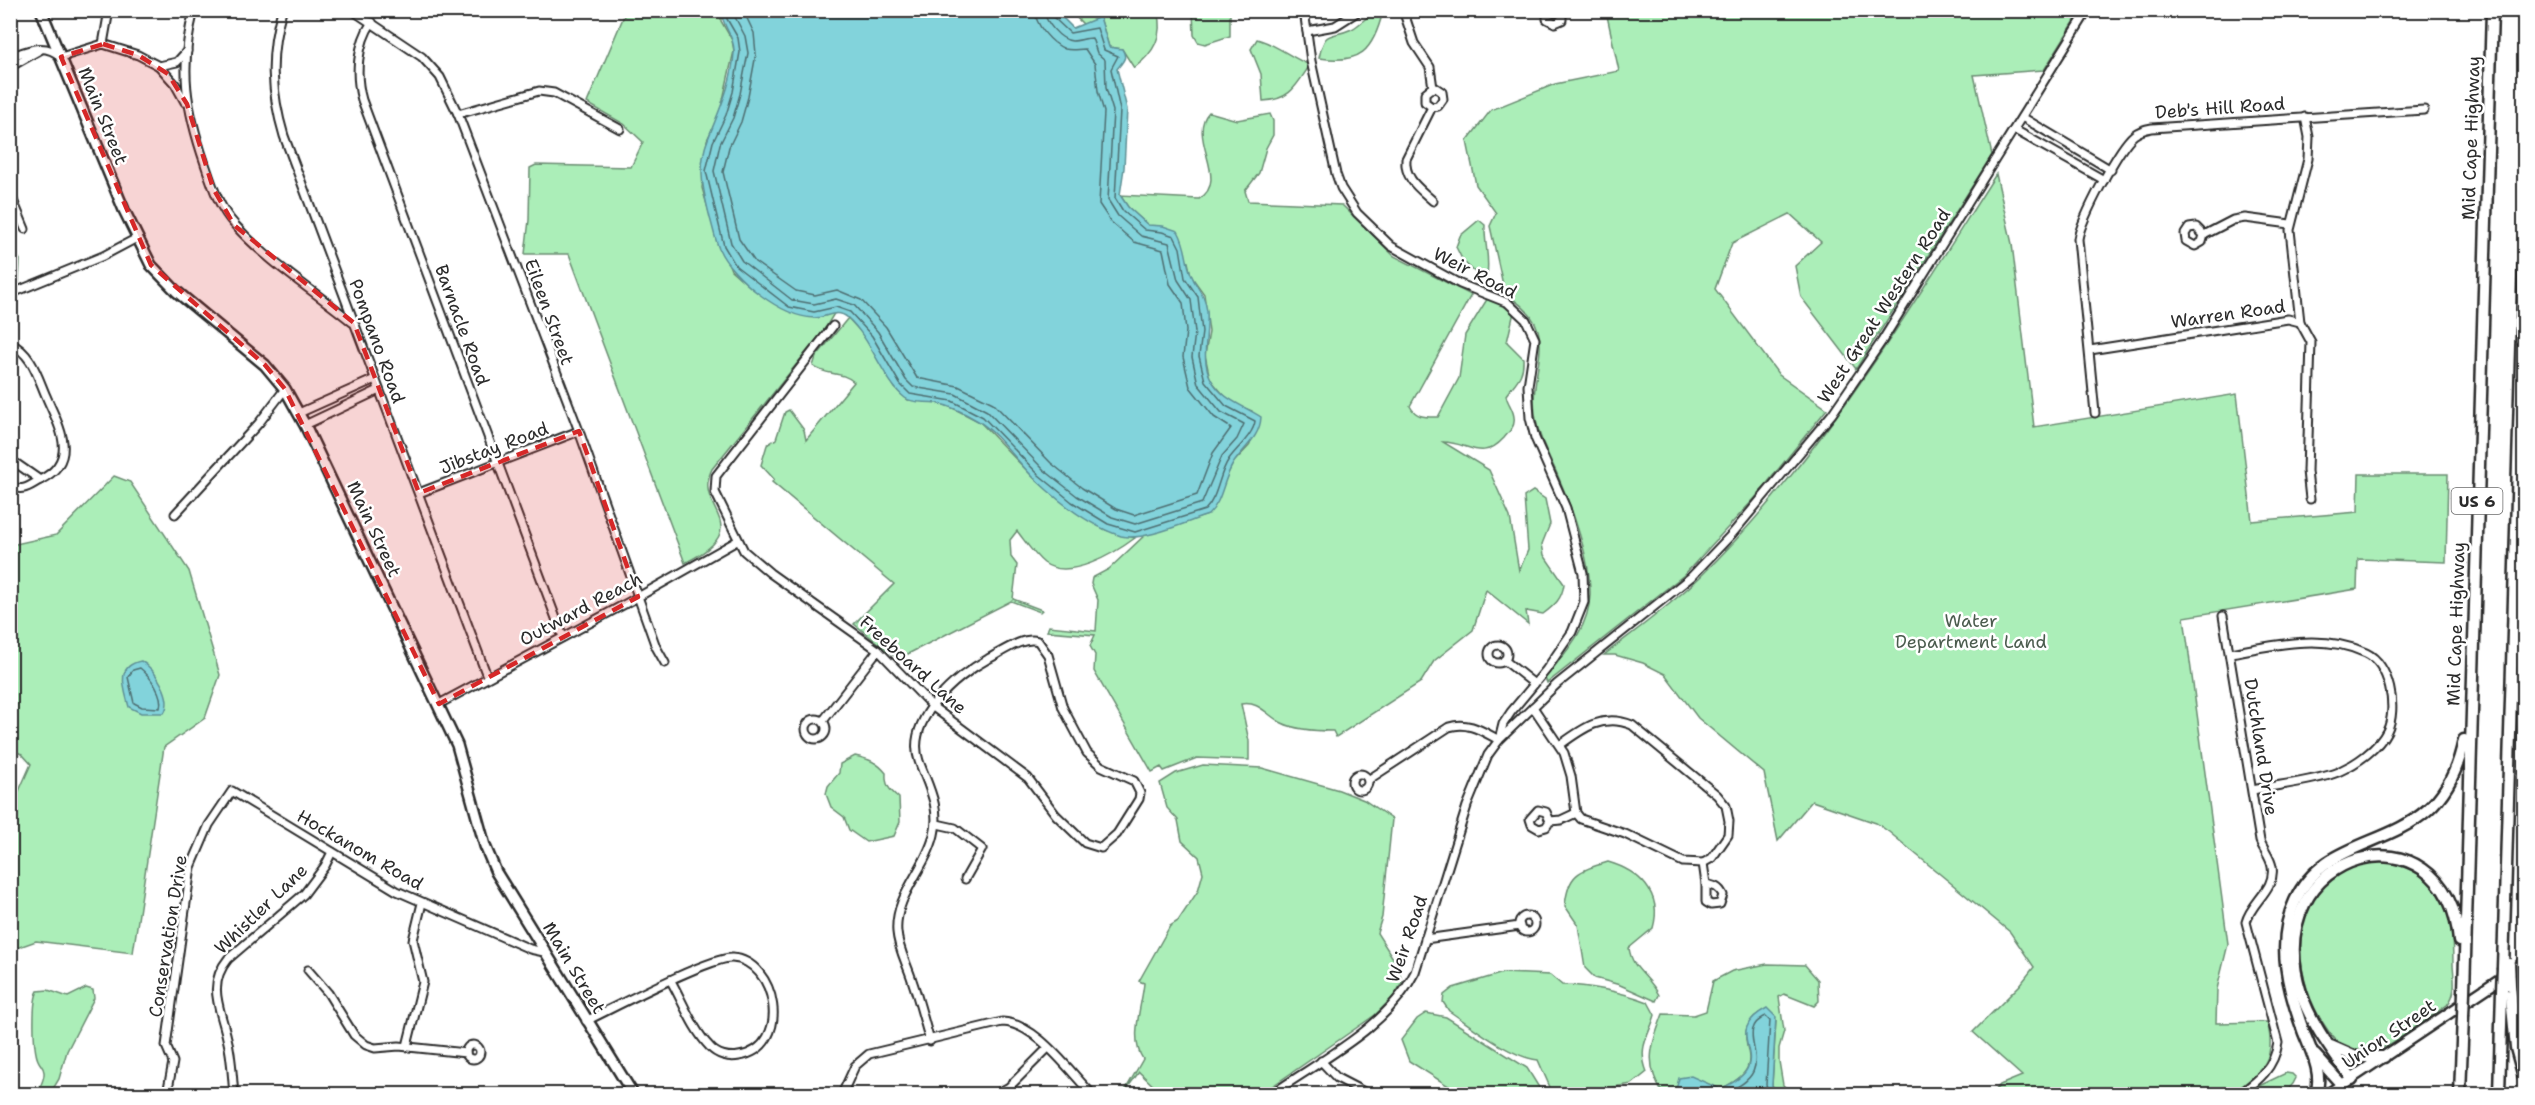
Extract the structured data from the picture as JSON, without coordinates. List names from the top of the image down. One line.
{"streets":{"highway":["Mid Cape Highway","US 6"],"main road":["Main Street","Union Street"],"street":["Deb's Hill Road","Weir Road","West Great Western Road","Eileen Street","Warren Road","Barnacle Road","Pompano Road","Jibstay Road","Outward Reach","Freeboard Lane","Dutchland Drive","Hockanom Road","Whistler Lane","Conservation Drive"]},"crossings":[["Deb's Hill Road","Warren Road"],["Main Street","Outward Reach"],["Main Street","Hockanom Road"],["Mid Cape Highway","Union Street"],["Weir Road","West Great Western Road"],["Eileen Street","Barnacle Road"],["Eileen Street","Jibstay Road"],["Eileen Street","Outward Reach"],["Barnacle Road","Jibstay Road"],["Barnacle Road","Outward Reach"],["Pompano Road","Jibstay Road"],["Pompano Road","Outward Reach"],["Outward Reach","Freeboard Lane"],["Hockanom Road","Whistler Lane"],["Hockanom Road","Conservation Drive"]],"parks":["Water Department Land"]}
